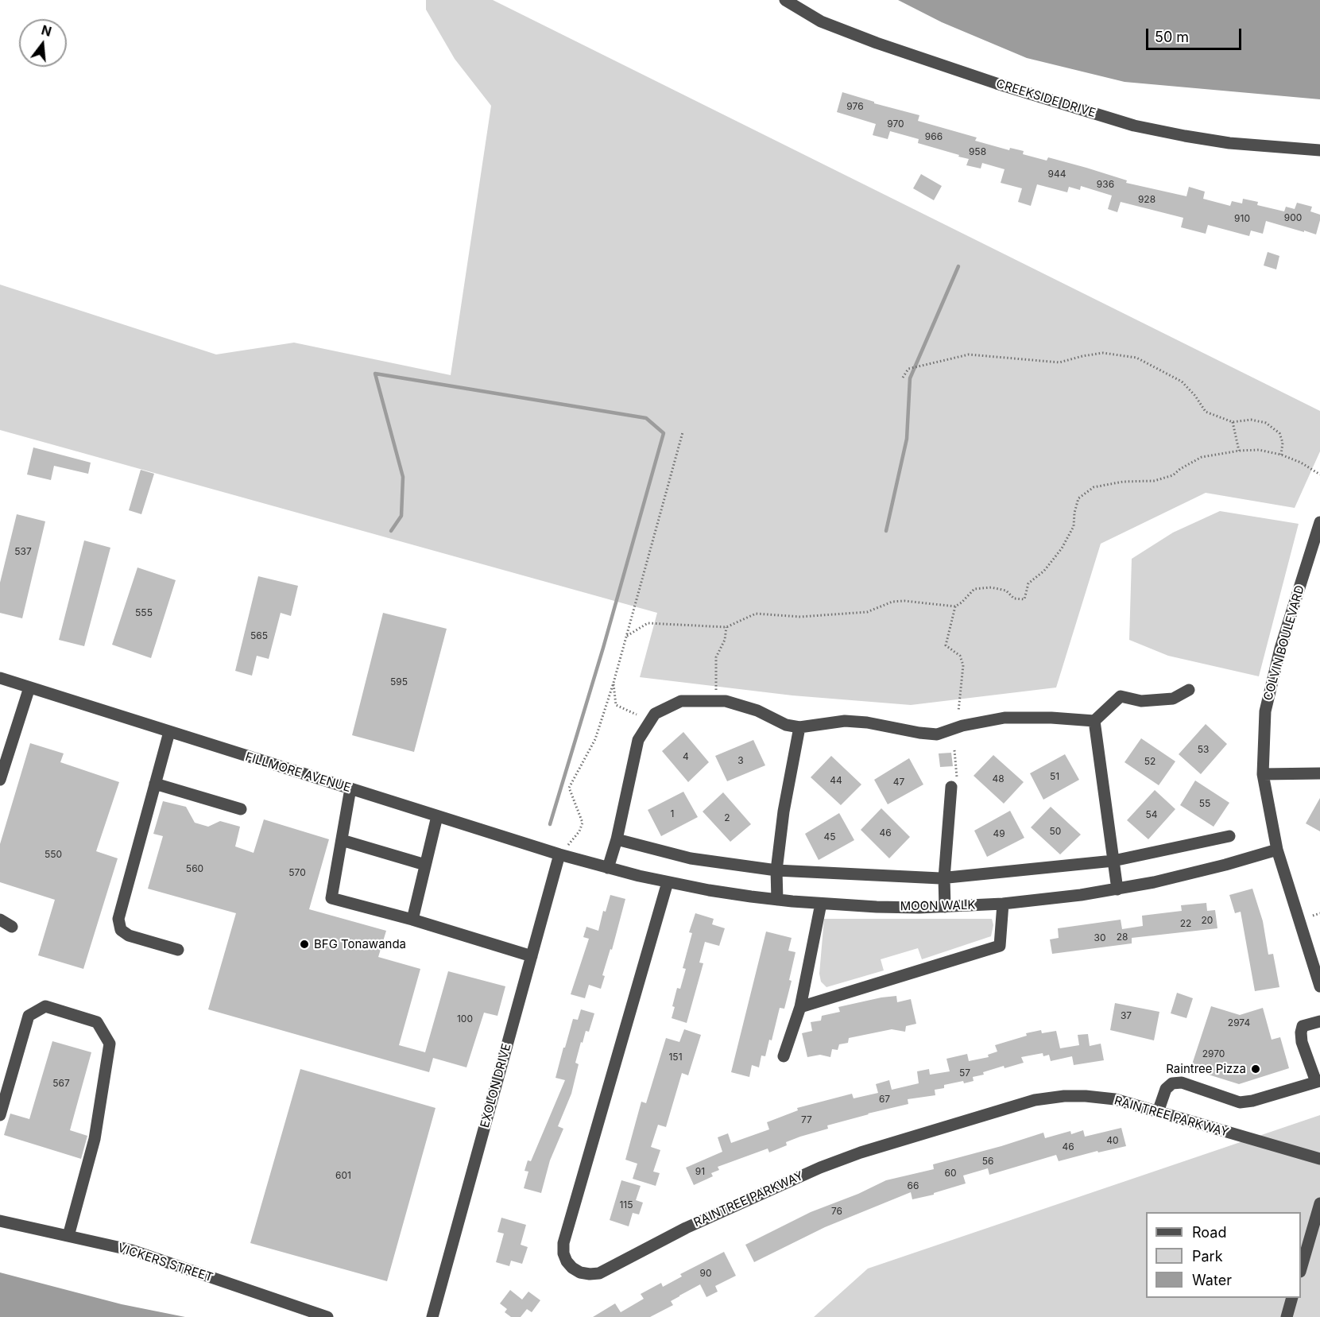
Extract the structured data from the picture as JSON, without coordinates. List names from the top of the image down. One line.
{"streets":{"street":["CREEKSIDE DRIVE","COLVIN BOULEVARD","FILLMORE AVENUE","MOON WALK","EXOLON DRIVE","RAINTREE PARKWAY","VICKERS STREET"]},"crossings":[["COLVIN BOULEVARD","MOON WALK"],["FILLMORE AVENUE","MOON WALK"],["FILLMORE AVENUE","EXOLON DRIVE"],["MOON WALK","RAINTREE PARKWAY"]],"places":["BFG Tonawanda","Raintree Pizza"],"house_numbers":["976","970","966","958","944","936","928","900","910","537","555","565","595","53","4","3","52","51","48","44","47","55","1","54","2","50","46","49","45","550","560","570","20","22","28","30","37","100","2974","2970","151","57","567","67","77","40","46","56","91","60","601","66","115","76","90"],"legend":["Road","Park","Water"],"scale_bar":"50 m","north":"top"}
